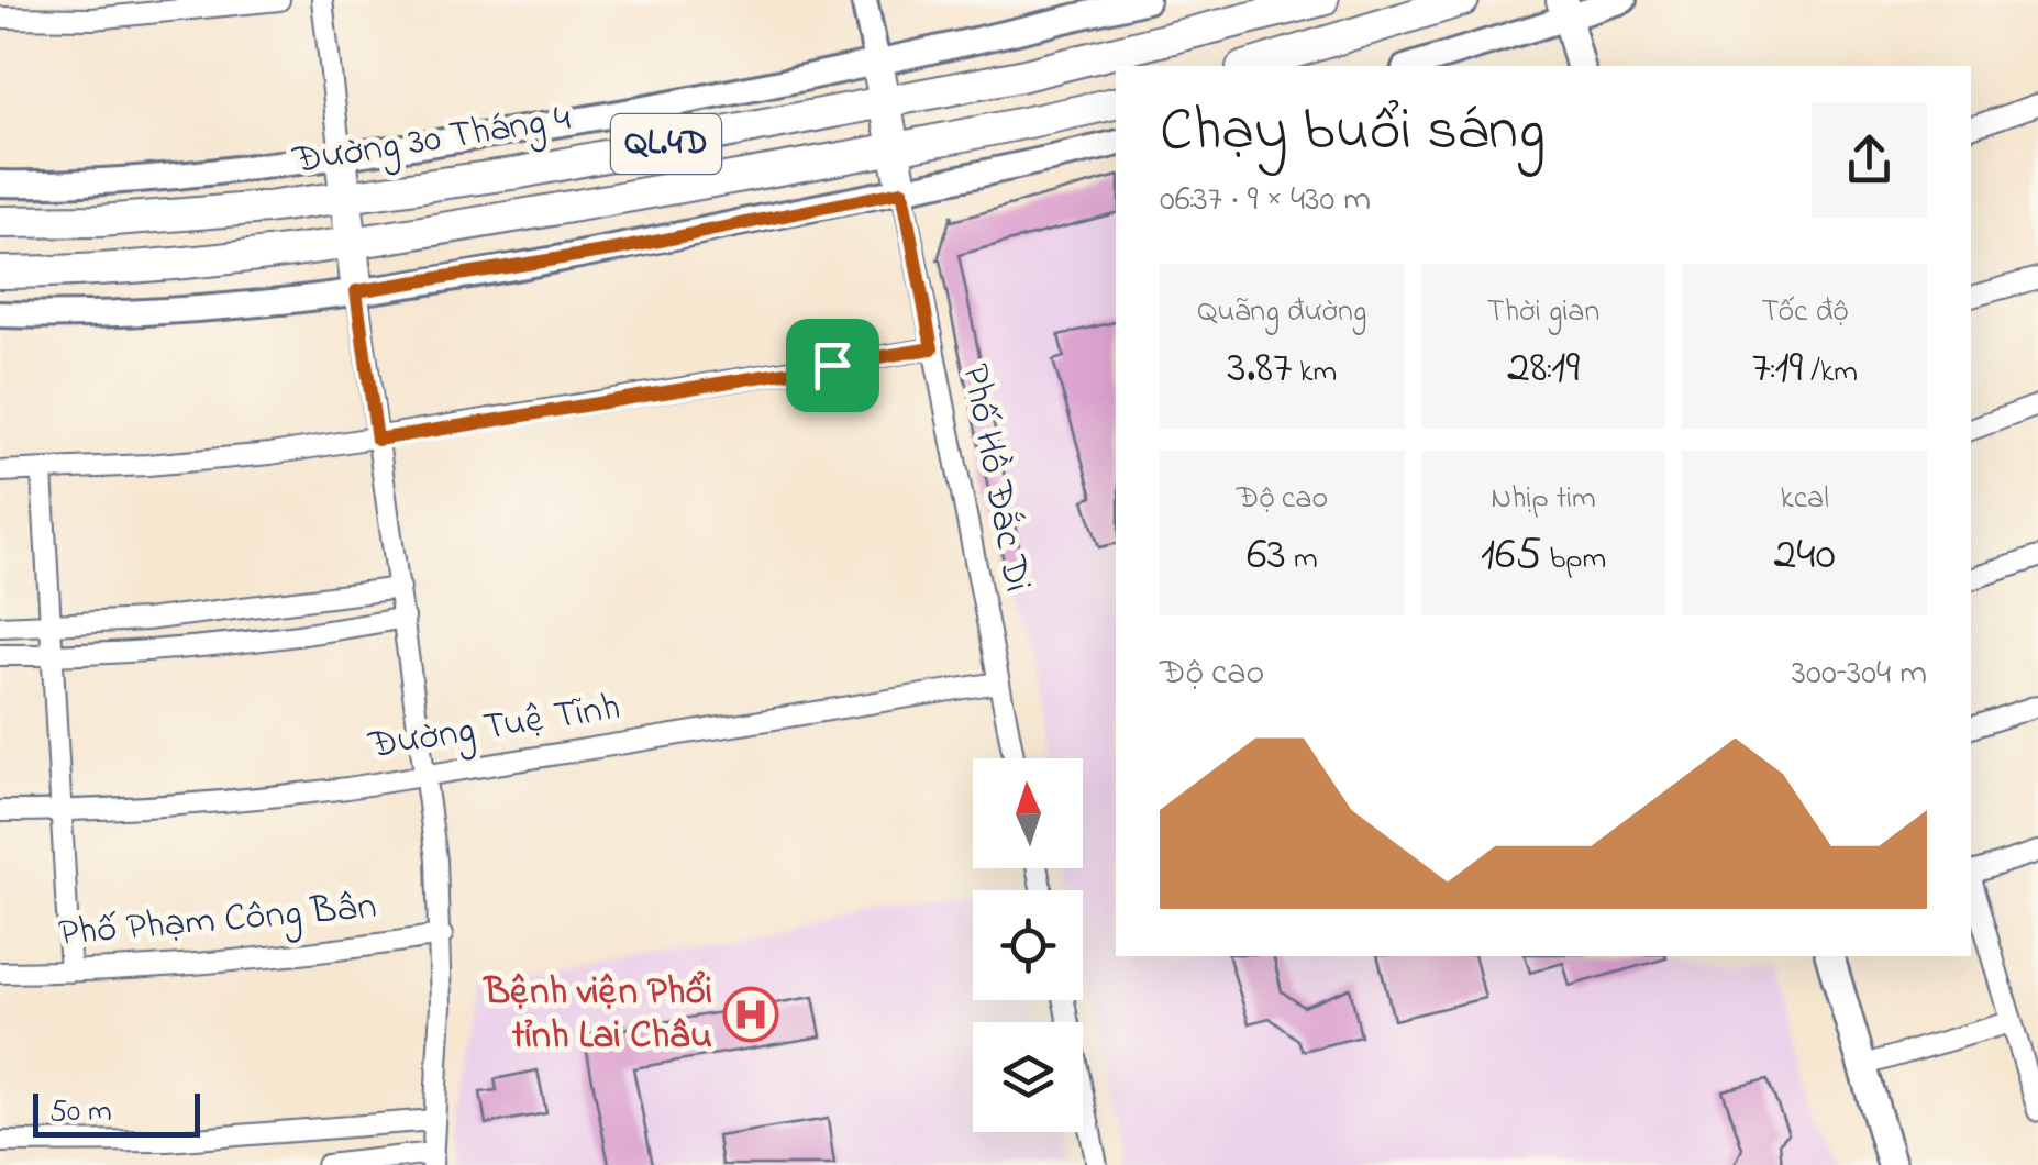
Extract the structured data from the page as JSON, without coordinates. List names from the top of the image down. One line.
{"streets":{"highway":["Đường 30 Tháng 4","QL.4D"],"street":["Phố Hồ Đắc Di","Đường Tuệ Tĩnh","Phố Phạm Công Bân"]},"crossings":[["QL.4D","Phố Hồ Đắc Di"],["Phố Hồ Đắc Di","Đường Tuệ Tĩnh"]],"places":{"hospital":["Bệnh viện Phổi tỉnh Lai Châu"]},"scale_bar":"50 m","north":"top","page":{"heading":["Chạy buổi sáng","06:37 · 9 × 430 m"],"stats":[["Quãng đường","3.87 km"],["Thời gian","28:19"],["Tốc độ","7:19 /km"],["Độ cao","63 m"],["Nhịp tim","165 bpm"],["kcal","240"]],"chart":["Độ cao","300–304 m"],"scale":"50 m"}}
